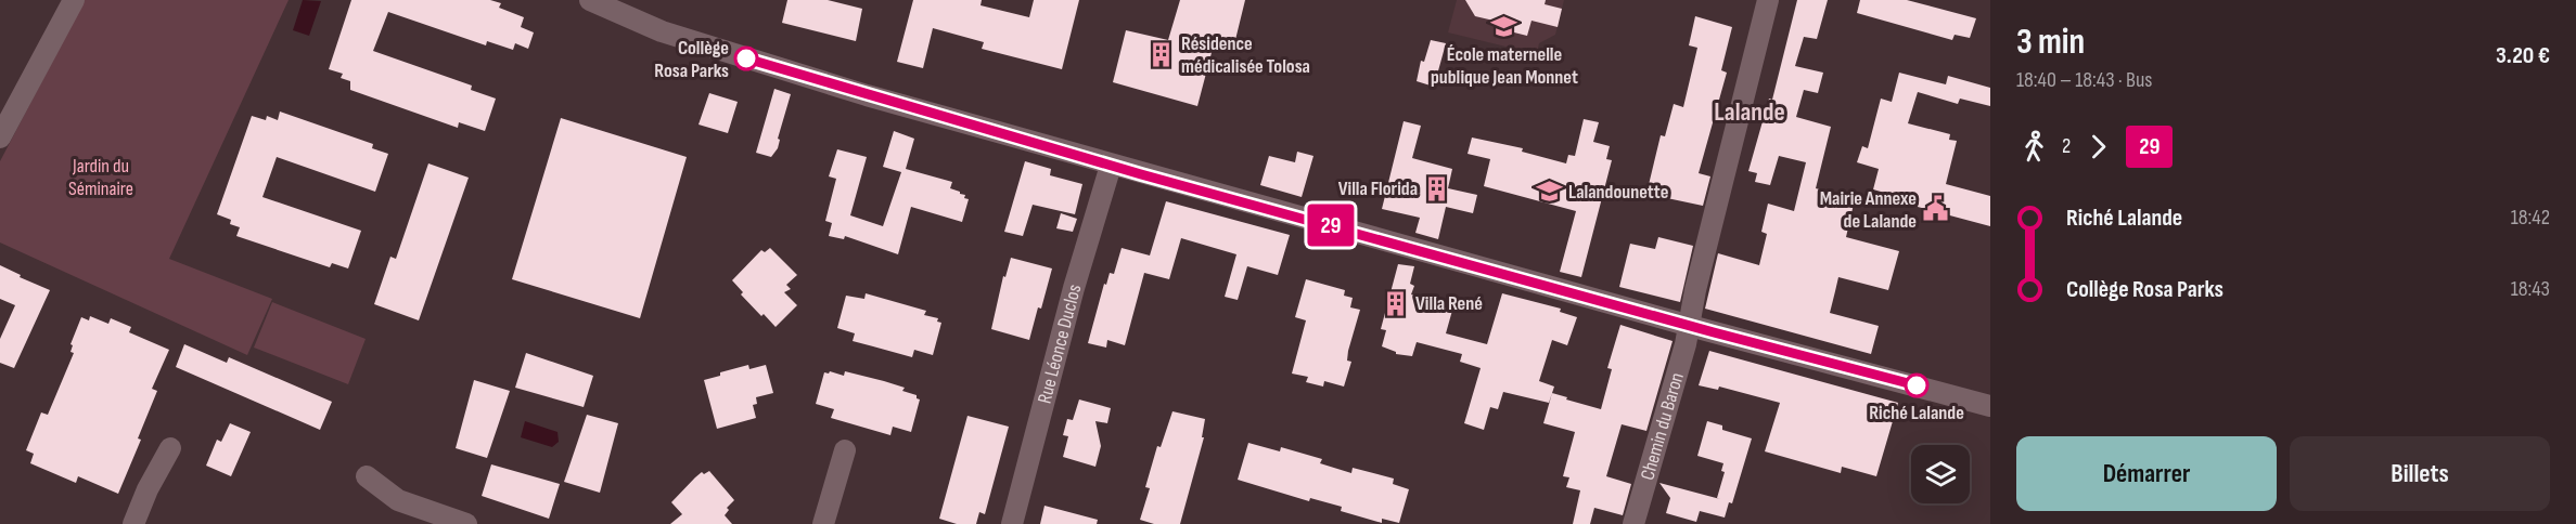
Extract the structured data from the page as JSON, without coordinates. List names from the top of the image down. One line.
{"streets":{"street":["Rue Léonce Duclos","Chemin du Baron"]},"districts":["Lalande"],"parks":["Jardin du Séminaire"],"places":{"school or university":["École maternelle publique Jean Monnet","Lalandounette"],"building":["Résidence médicalisée Tolosa","Villa Florida","Villa René"],"other":["Collège Rosa Parks","Riché Lalande"],"public building":["Mairie Annexe de Lalande"]},"lines":["bus line 29"],"page":{"on_map":"29","heading":["3 min","18:40 – 18:43 · Bus","3.20 €"],"legs":["2","29"],"list":[{"name":"Riché Lalande","value":"18:42"},{"name":"Collège Rosa Parks","value":"18:43"}],"buttons":["Démarrer","Billets"]}}
